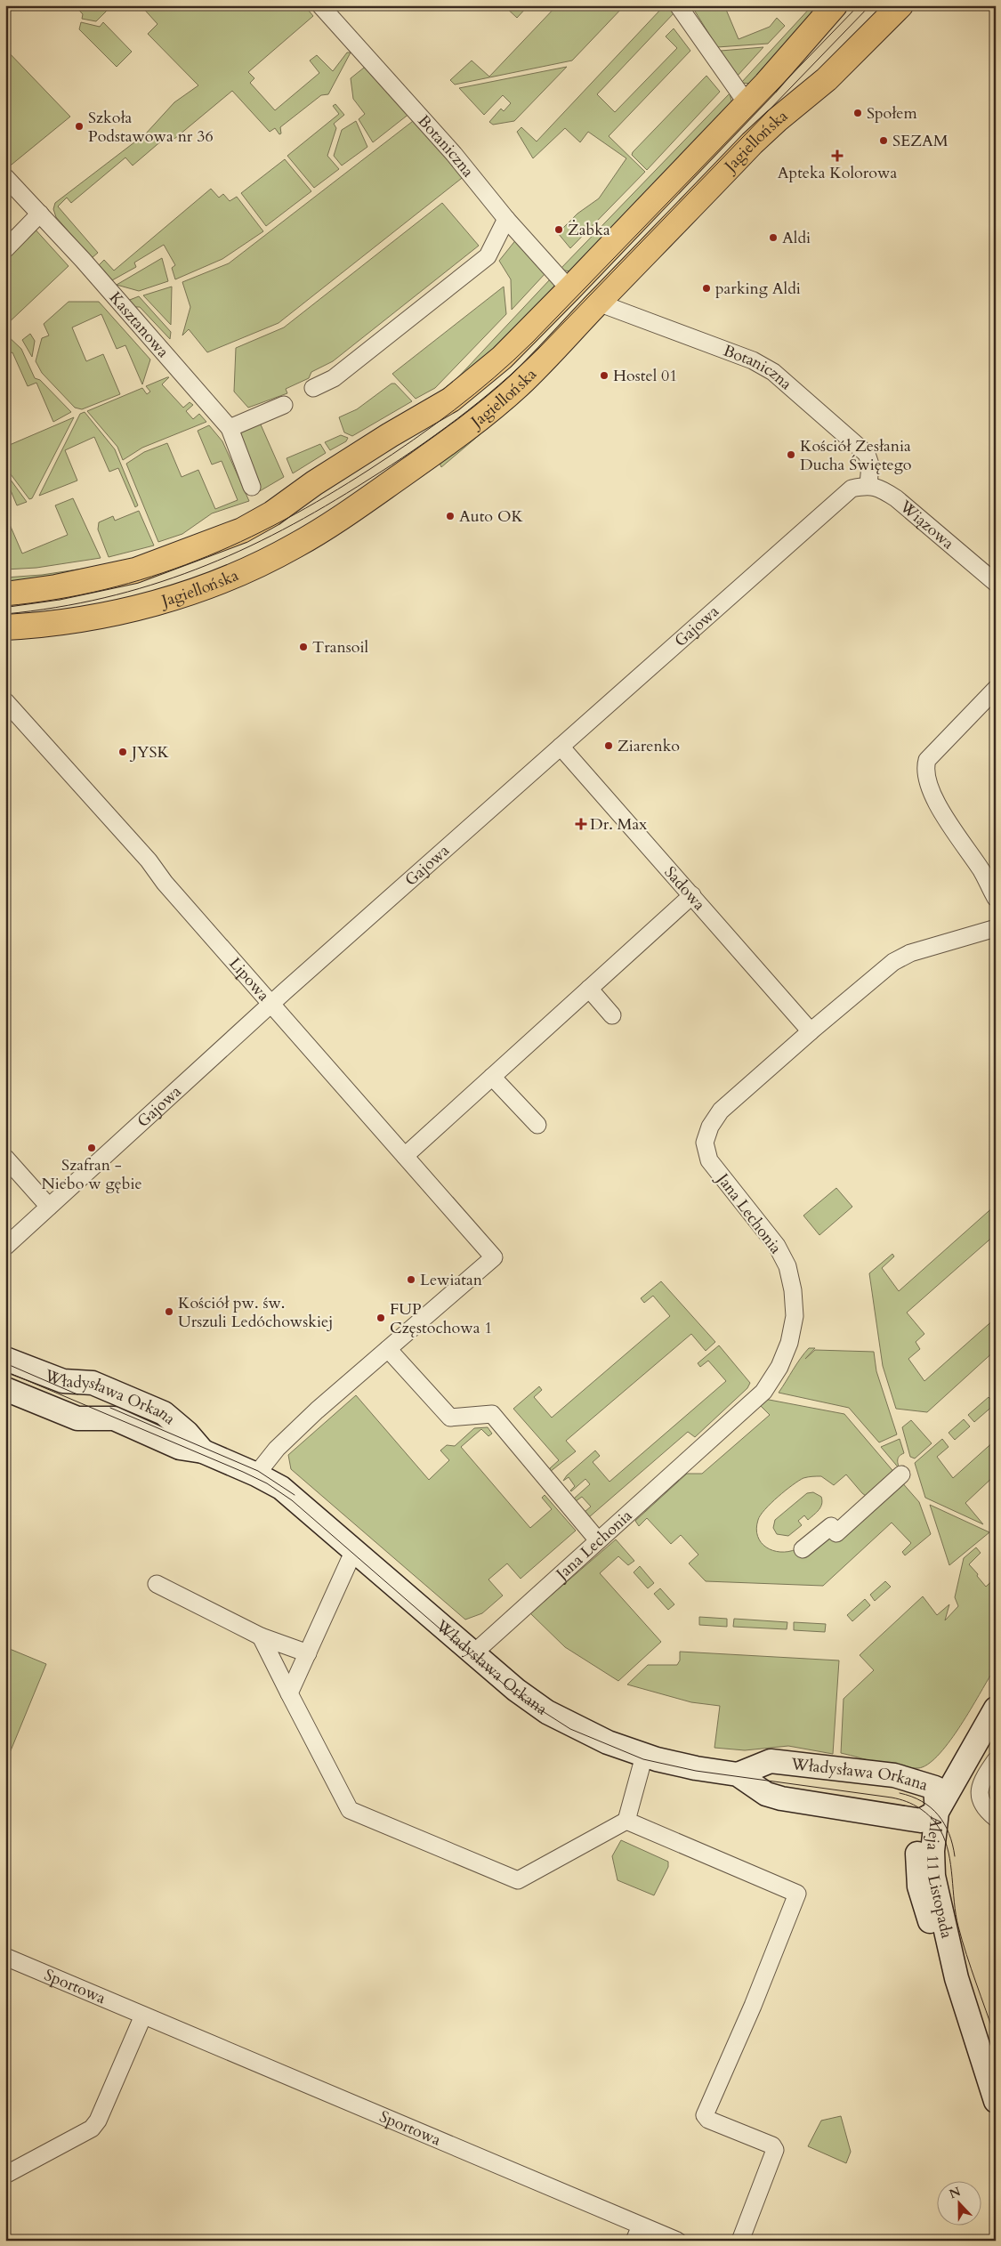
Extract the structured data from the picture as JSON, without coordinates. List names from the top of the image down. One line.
{"streets":{"main road":["Jagiellońska"],"street":["Botaniczna","Kasztanowa","Wiązowa","Gajowa","Sadowa","Lipowa","Jana Lechonia","Władysława Orkana","Aleja 11 Listopada","Sportowa"]},"crossings":[["Jagiellońska","Botaniczna"],["Botaniczna","Wiązowa"],["Botaniczna","Gajowa"],["Wiązowa","Gajowa"],["Gajowa","Sadowa"],["Gajowa","Lipowa"],["Sadowa","Jana Lechonia"],["Jana Lechonia","Władysława Orkana"],["Władysława Orkana","Aleja 11 Listopada"]],"places":{"other":["Społem","Szkoła Podstawowa nr 36","SEZAM","Żabka","Aldi","parking Aldi","Hostel 01","Kościół Zesłania Ducha Świętego","Auto OK","Transoil","Ziarenko","JYSK","Szafran - Niebo w gębie","Lewiatan","Kościół pw. św. Urszuli Ledóchowskiej","FUP Częstochowa 1"],"health":["Apteka Kolorowa","Dr. Max"]},"north":"top"}
